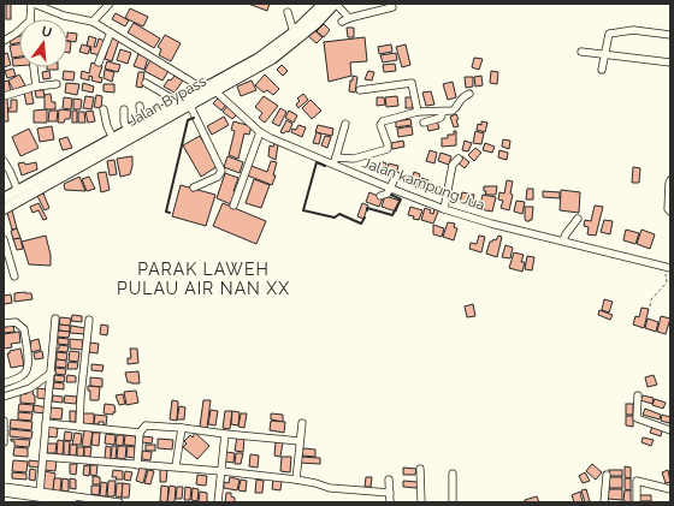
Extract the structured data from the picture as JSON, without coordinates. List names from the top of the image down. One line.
{"streets":{"highway":["Jalan Bypass"],"street":["Jalan kampung Jua"]},"crossings":[["Jalan Bypass","Jalan kampung Jua"]],"districts":["PARAK LAWEH PULAU AIR NAN XX"],"north":"top"}
